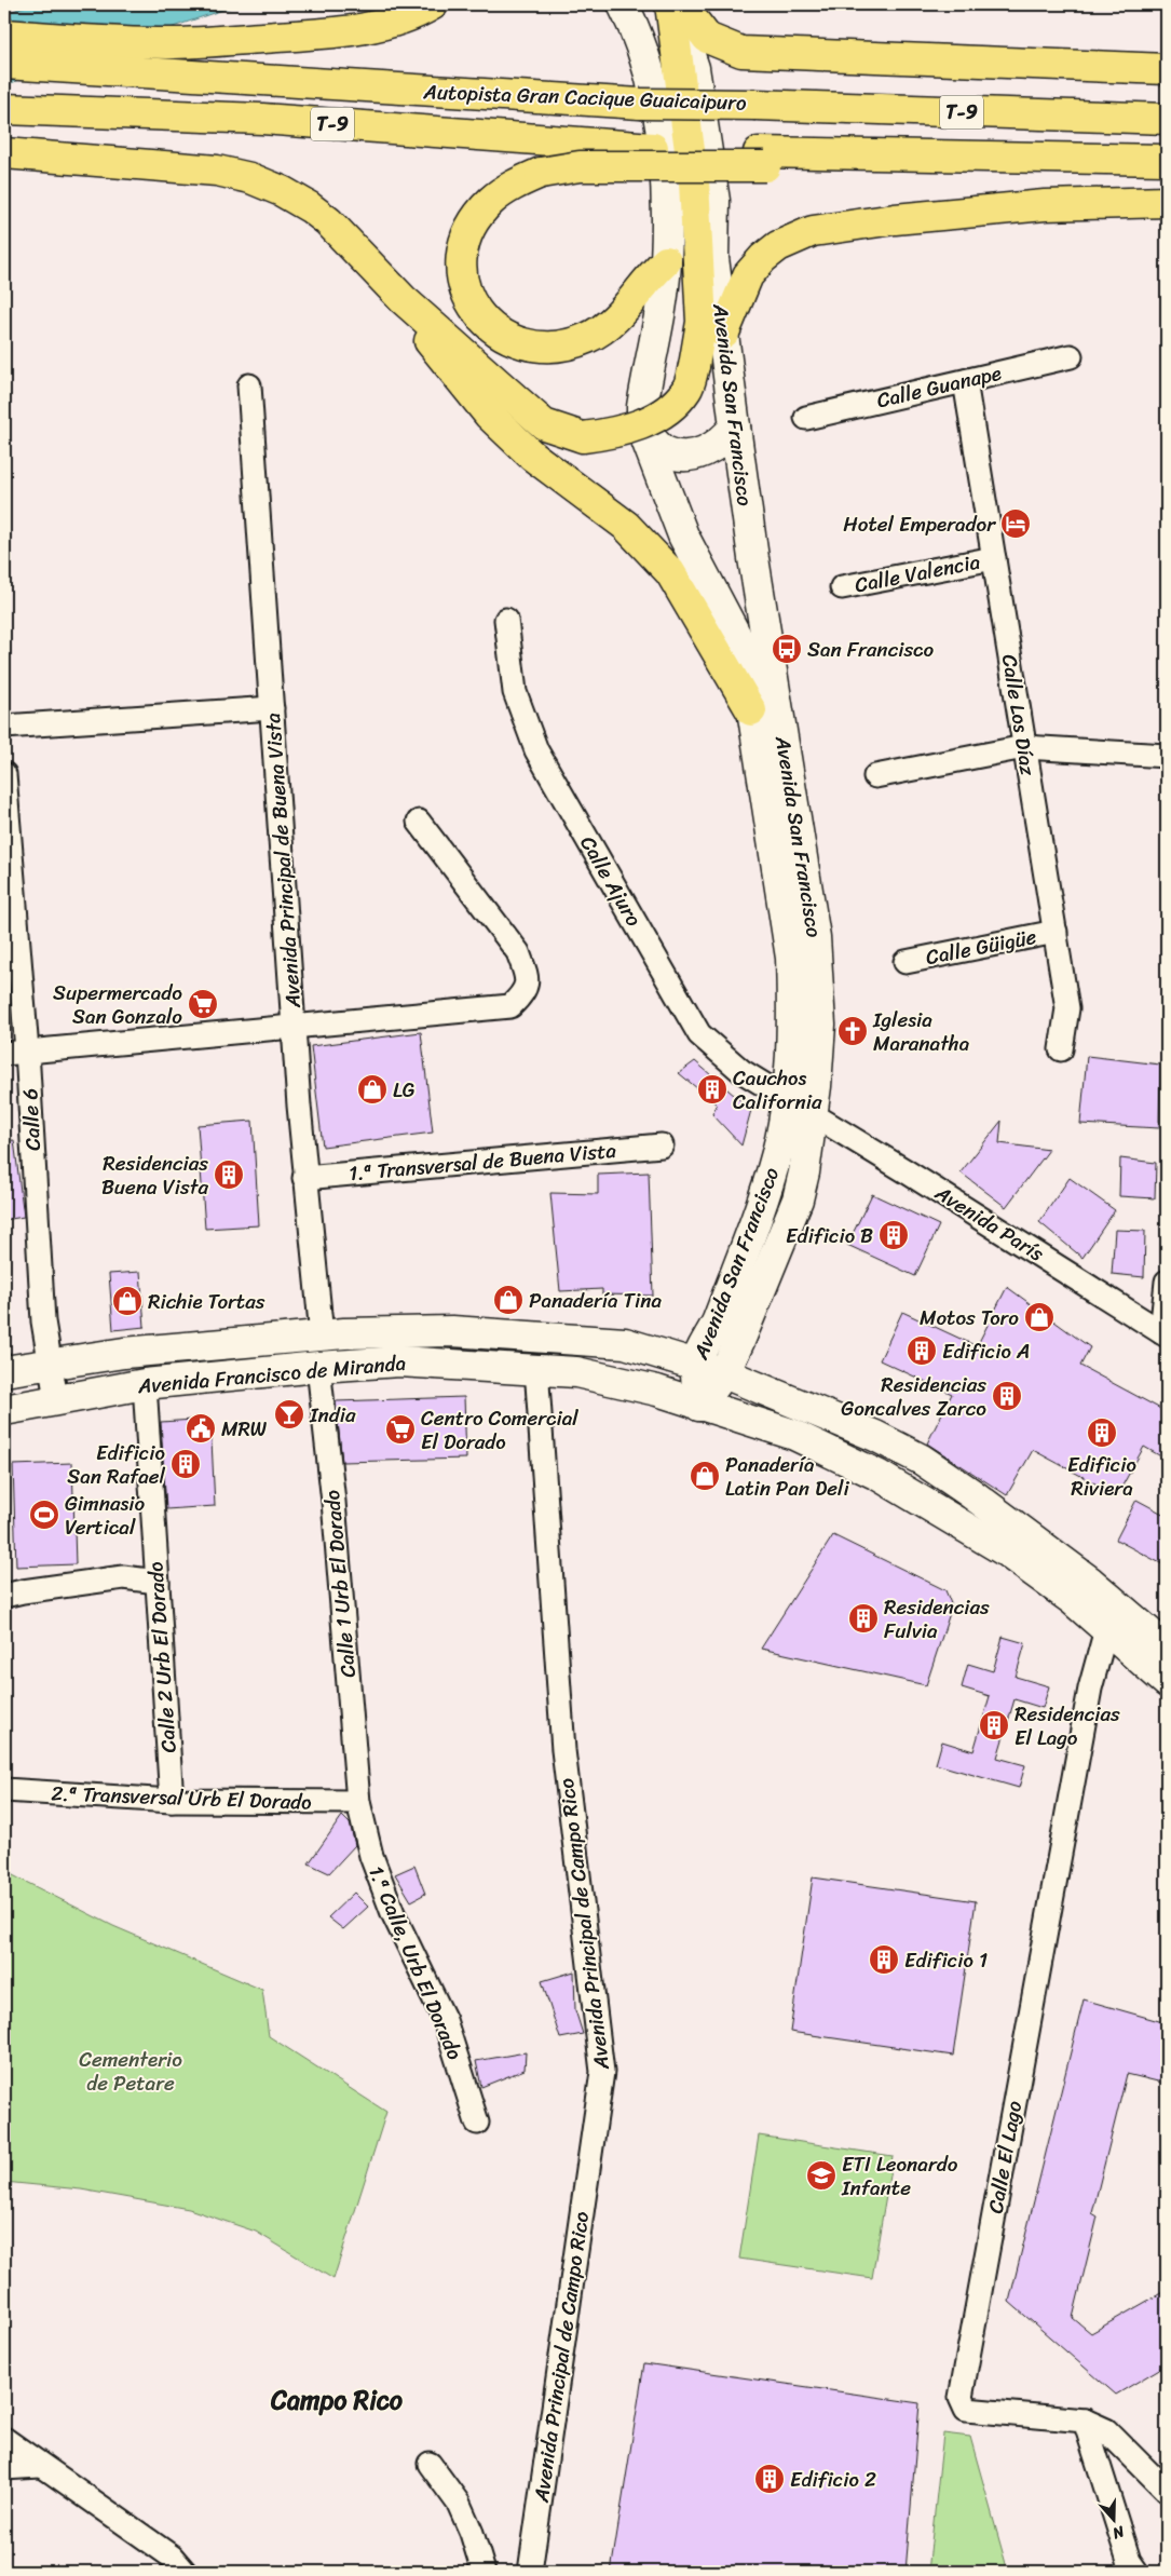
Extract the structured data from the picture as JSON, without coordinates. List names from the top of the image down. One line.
{"streets":{"highway":["Autopista Gran Cacique Guaicaipuro","T-9"],"street":["Calle Guanape","Avenida San Francisco","Calle Valencia","Calle Los Díaz","Avenida Principal de Buena Vista","Calle Ajuro","Calle Güigüe","Calle 6","1.ª Transversal de Buena Vista","Avenida París","Avenida Francisco de Miranda","Calle 1 Urb El Dorado","Calle 2 Urb El Dorado","2.ª Transversal Urb El Dorado","Avenida Principal de Campo Rico","1.ª Calle, Urb El Dorado","Calle El Lago"]},"crossings":[["Calle Guanape","Calle Los Díaz"],["Avenida San Francisco","Calle Ajuro"],["Avenida San Francisco","Avenida París"],["Avenida San Francisco","Avenida Francisco de Miranda"],["Calle Valencia","Calle Los Díaz"],["Calle Los Díaz","Calle Güigüe"],["Avenida Principal de Buena Vista","1.ª Transversal de Buena Vista"],["Avenida Principal de Buena Vista","Avenida Francisco de Miranda"],["Calle Ajuro","Avenida París"],["Calle 6","Avenida Francisco de Miranda"],["Avenida Francisco de Miranda","Calle 1 Urb El Dorado"],["Avenida Francisco de Miranda","Calle 2 Urb El Dorado"],["Avenida Francisco de Miranda","Avenida Principal de Campo Rico"],["Avenida Francisco de Miranda","Calle El Lago"],["Calle 1 Urb El Dorado","2.ª Transversal Urb El Dorado"],["Calle 1 Urb El Dorado","1.ª Calle, Urb El Dorado"],["Calle 2 Urb El Dorado","2.ª Transversal Urb El Dorado"],["2.ª Transversal Urb El Dorado","1.ª Calle, Urb El Dorado"]],"districts":["Campo Rico"],"parks":["Cementerio de Petare"],"places":{"hotel":["Hotel Emperador"],"bus stop":["San Francisco"],"supermarket":["Supermercado San Gonzalo","Centro Comercial El Dorado"],"church":["Iglesia Maranatha"],"shop":["LG","Panadería Tina","Richie Tortas","Motos Toro","Panadería Latin Pan Deli"],"building":["Cauchos California","Residencias Buena Vista","Edificio B","Edificio A","Residencias Goncalves Zarco","Edificio Riviera","Edificio San Rafael","Residencias Fulvia","Residencias El Lago","Edificio 1","Edificio 2"],"bar":["India"],"public building":["MRW"],"sports":["Gimnasio Vertical"],"school or university":["ETI Leonardo Infante"]},"north":"bottom"}
